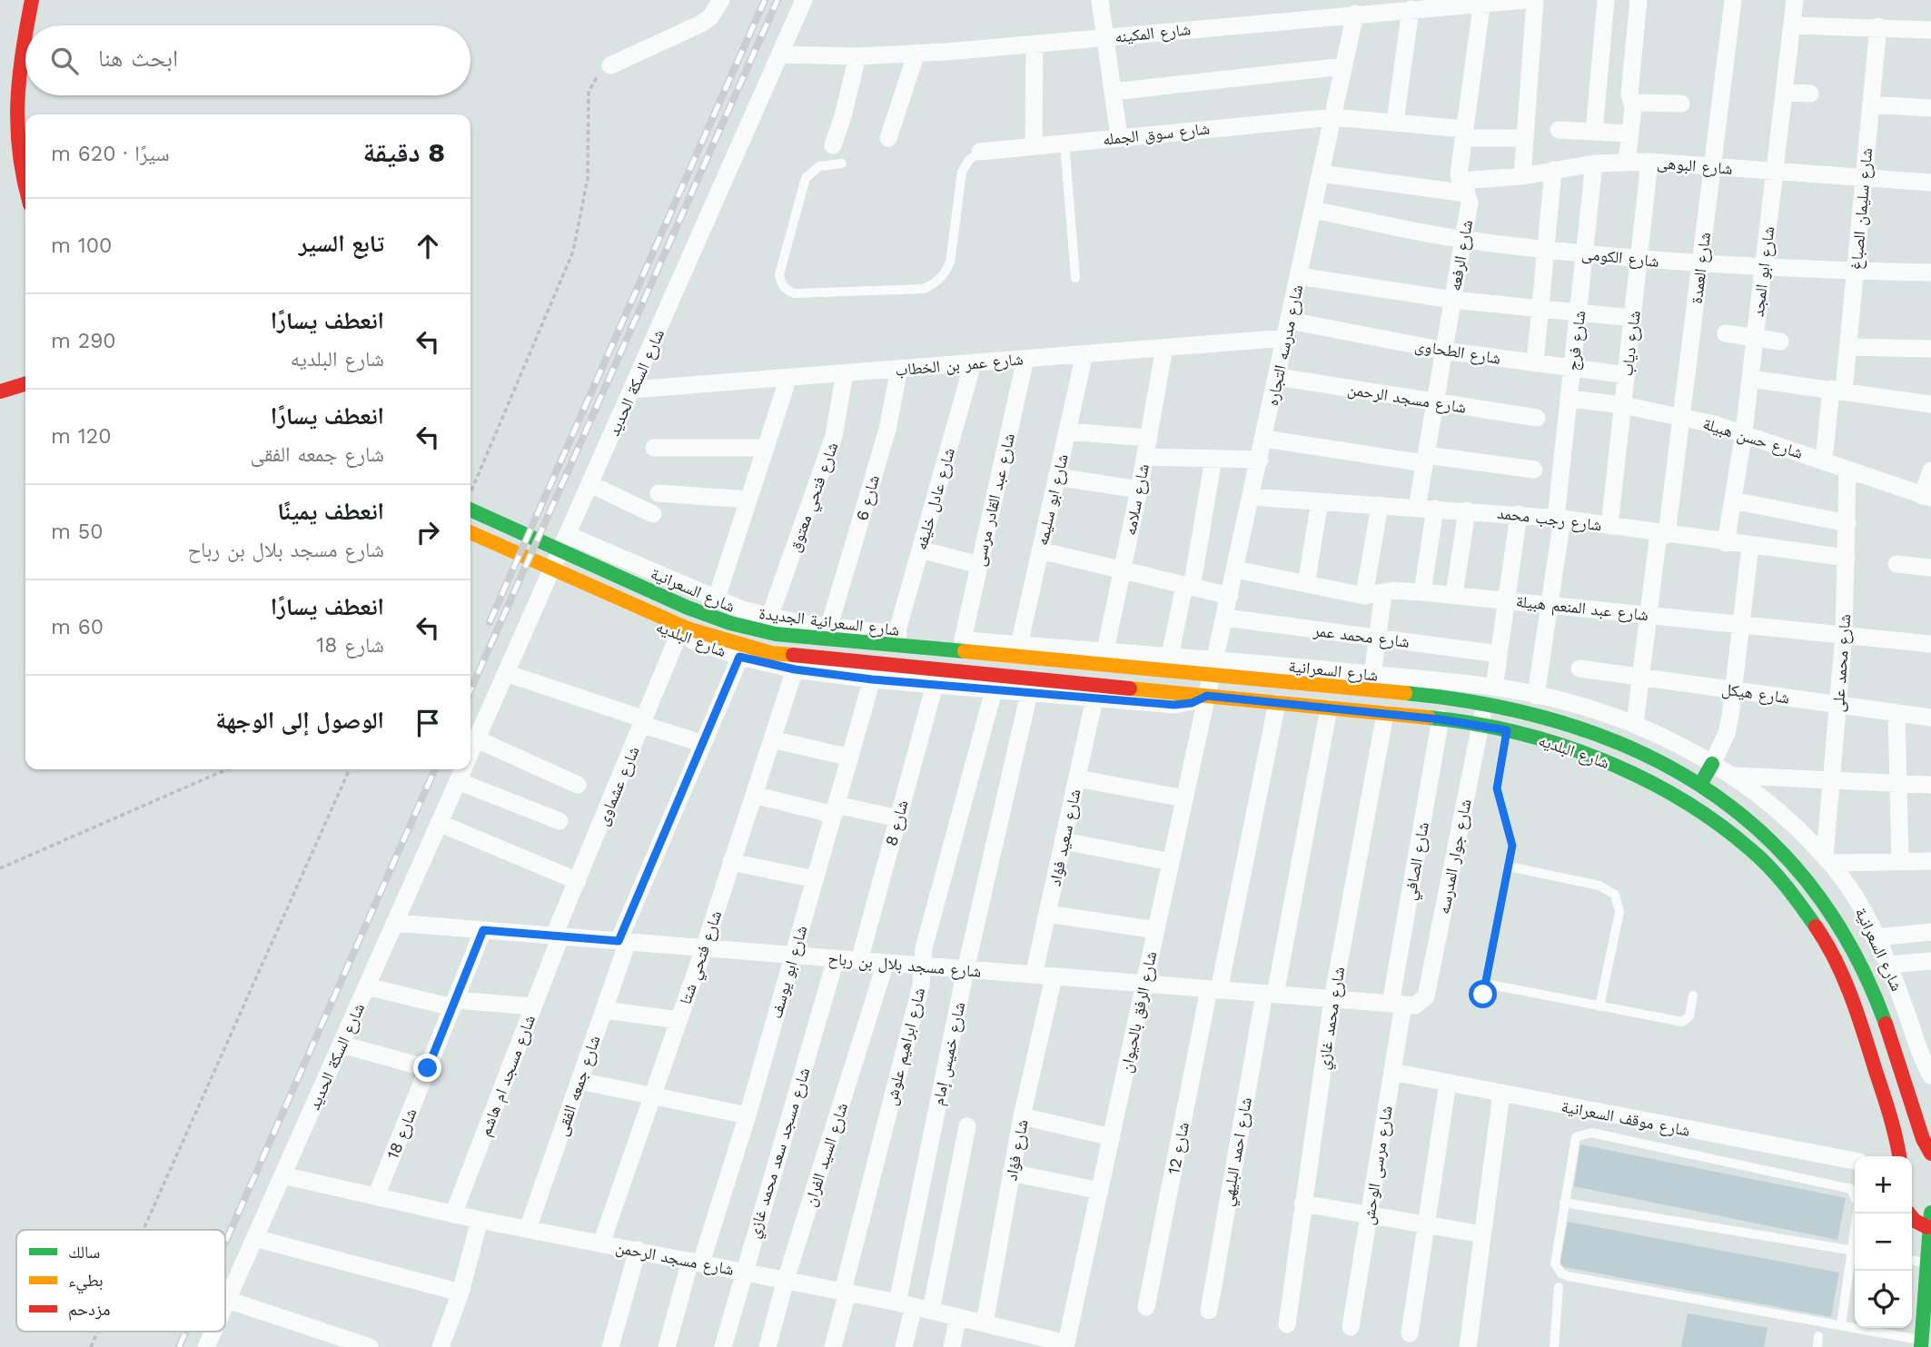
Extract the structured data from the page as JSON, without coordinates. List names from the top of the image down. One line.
{"streets":{"street":["شارع المكينه","شارع سوق الجمله","شارع البوهى","شارع سليمان الصباغ","شارع الرفعه","شارع الكومى","شارع العمدة","شارع ابو المجد","شارع فرج","شارع دياب","شارع مدرسه التجاره","شارع الطحاوى","شارع عمر بن الخطاب","شارع السكة الحديد","شارع مسجد الرحمن","شارع حسن هبيلة","شارع فتحي معتوق","شارع 6","شارع عادل خليفه","شارع عبد القادر مرسى","شارع ابو سليمه","شارع سلامه","شارع رجب محمد","شارع السعرانية","شارع عبد المنعم هبيلة","شارع السعرانية الجديدة","شارع محمد عمر","شارع البلديه","شارع محمد على","شارع هيكل","شارع عشماوى","شارع 8","شارع سعيد فؤاد","شارع جوار المدرسه","شارع الصافي","شارع فتحي شتا","شارع مسجد بلال بن رباح","شارع ابو يوسف","شارع الرفق بالحيوان","شارع محمد غازي","شارع ابراهيم علوش","شارع خميس إمام","شارع مسجد ام هاشم","شارع جمعه الفقى","شارع موقف السعرانية","شارع 18","شارع 12","شارع فؤاد","شارع احمد البليهي","شارع مسجد سعد محمد غازي","شارع السيد الفران","شارع مرسى الوحش"]},"crossings":[["شارع المكينه","شارع الرفعه"],["شارع المكينه","شارع مدرسه التجاره"],["شارع المكينه","شارع السكة الحديد"],["شارع سوق الجمله","شارع الرفعه"],["شارع سوق الجمله","شارع مدرسه التجاره"],["شارع البوهى","شارع سليمان الصباغ"],["شارع البوهى","شارع الرفعه"],["شارع البوهى","شارع العمدة"],["شارع البوهى","شارع ابو المجد"],["شارع البوهى","شارع فرج"],["شارع البوهى","شارع دياب"],["شارع البوهى","شارع مدرسه التجاره"],["شارع سليمان الصباغ","شارع الكومى"],["شارع سليمان الصباغ","شارع حسن هبيلة"],["شارع الرفعه","شارع الكومى"],["شارع الرفعه","شارع الطحاوى"],["شارع الرفعه","شارع مسجد الرحمن"],["شارع الرفعه","شارع رجب محمد"],["شارع الكومى","شارع العمدة"],["شارع الكومى","شارع ابو المجد"],["شارع الكومى","شارع فرج"],["شارع الكومى","شارع دياب"],["شارع الكومى","شارع مدرسه التجاره"],["شارع العمدة","شارع حسن هبيلة"],["شارع العمدة","شارع رجب محمد"],["شارع العمدة","شارع السعرانية"],["شارع العمدة","شارع عبد المنعم هبيلة"],["شارع العمدة","شارع هيكل"],["شارع ابو المجد","شارع حسن هبيلة"],["شارع ابو المجد","شارع رجب محمد"],["شارع فرج","شارع الطحاوى"],["شارع فرج","شارع حسن هبيلة"],["شارع فرج","شارع رجب محمد"],["شارع فرج","شارع السعرانية"],["شارع فرج","شارع عبد المنعم هبيلة"],["شارع دياب","شارع الطحاوى"],["شارع دياب","شارع حسن هبيلة"],["شارع دياب","شارع رجب محمد"],["شارع مدرسه التجاره","شارع الطحاوى"],["شارع مدرسه التجاره","شارع عمر بن الخطاب"],["شارع مدرسه التجاره","شارع مسجد الرحمن"],["شارع مدرسه التجاره","شارع رجب محمد"],["شارع مدرسه التجاره","شارع السعرانية"],["شارع مدرسه التجاره","شارع عبد المنعم هبيلة"],["شارع مدرسه التجاره","شارع السعرانية الجديدة"],["شارع مدرسه التجاره","شارع محمد عمر"],["شارع مدرسه التجاره","شارع البلديه"],["شارع مدرسه التجاره","شارع الرفق بالحيوان"],["شارع عمر بن الخطاب","شارع السكة الحديد"],["شارع عمر بن الخطاب","شارع فتحي معتوق"],["شارع عمر بن الخطاب","شارع 6"],["شارع عمر بن الخطاب","شارع عادل خليفه"],["شارع عمر بن الخطاب","شارع عبد القادر مرسى"],["شارع عمر بن الخطاب","شارع ابو سليمه"],["شارع عمر بن الخطاب","شارع سلامه"],["شارع السكة الحديد","شارع مسجد الرحمن"],["شارع السكة الحديد","شارع السعرانية"],["شارع السكة الحديد","شارع البلديه"],["شارع السكة الحديد","شارع مسجد بلال بن رباح"],["شارع مسجد الرحمن","شارع فتحي شتا"],["شارع مسجد الرحمن","شارع ابو يوسف"],["شارع مسجد الرحمن","شارع الرفق بالحيوان"],["شارع مسجد الرحمن","شارع ابراهيم علوش"],["شارع مسجد الرحمن","شارع خميس إمام"],["شارع مسجد الرحمن","شارع مسجد ام هاشم"],["شارع مسجد الرحمن","شارع جمعه الفقى"],["شارع مسجد الرحمن","شارع 18"],["شارع مسجد الرحمن","شارع فؤاد"],["شارع مسجد الرحمن","شارع مسجد سعد محمد غازي"],["شارع مسجد الرحمن","شارع السيد الفران"],["شارع حسن هبيلة","شارع محمد على"],["شارع فتحي معتوق","شارع السعرانية"],["شارع 6","شارع السعرانية"],["شارع عادل خليفه","شارع السعرانية"],["شارع عبد القادر مرسى","شارع السعرانية"],["شارع ابو سليمه","شارع السعرانية"],["شارع سلامه","شارع السعرانية"],["شارع رجب محمد","شارع محمد على"],["شارع رجب محمد","شارع جوار المدرسه"],["شارع السعرانية","شارع البلديه"],["شارع السعرانية","شارع محمد على"],["شارع السعرانية","شارع جوار المدرسه"],["شارع عبد المنعم هبيلة","شارع محمد على"],["شارع عبد المنعم هبيلة","شارع جوار المدرسه"],["شارع السعرانية الجديدة","شارع البلديه"],["شارع السعرانية الجديدة","شارع الرفق بالحيوان"],["شارع محمد عمر","شارع جوار المدرسه"],["شارع البلديه","شارع عشماوى"],["شارع البلديه","شارع 8"],["شارع البلديه","شارع سعيد فؤاد"],["شارع البلديه","شارع جوار المدرسه"],["شارع البلديه","شارع الصافي"],["شارع البلديه","شارع فتحي شتا"],["شارع البلديه","شارع ابو يوسف"],["شارع البلديه","شارع الرفق بالحيوان"],["شارع البلديه","شارع محمد غازي"],["شارع البلديه","شارع ابراهيم علوش"],["شارع البلديه","شارع خميس إمام"],["شارع البلديه","شارع جمعه الفقى"],["شارع البلديه","شارع 12"],["شارع البلديه","شارع احمد البليهي"],["شارع محمد على","شارع هيكل"],["شارع عشماوى","شارع مسجد بلال بن رباح"],["شارع عشماوى","شارع مسجد ام هاشم"],["شارع 8","شارع مسجد بلال بن رباح"],["شارع سعيد فؤاد","شارع مسجد بلال بن رباح"],["شارع جوار المدرسه","شارع الصافي"],["شارع جوار المدرسه","شارع مسجد بلال بن رباح"],["شارع جوار المدرسه","شارع مرسى الوحش"],["شارع الصافي","شارع مسجد بلال بن رباح"],["شارع الصافي","شارع مرسى الوحش"],["شارع فتحي شتا","شارع مسجد بلال بن رباح"],["شارع مسجد بلال بن رباح","شارع ابو يوسف"],["شارع مسجد بلال بن رباح","شارع الرفق بالحيوان"],["شارع مسجد بلال بن رباح","شارع محمد غازي"],["شارع مسجد بلال بن رباح","شارع ابراهيم علوش"],["شارع مسجد بلال بن رباح","شارع خميس إمام"],["شارع مسجد بلال بن رباح","شارع مسجد ام هاشم"],["شارع مسجد بلال بن رباح","شارع جمعه الفقى"],["شارع مسجد بلال بن رباح","شارع 18"],["شارع مسجد بلال بن رباح","شارع 12"],["شارع مسجد بلال بن رباح","شارع فؤاد"],["شارع مسجد بلال بن رباح","شارع احمد البليهي"],["شارع مسجد بلال بن رباح","شارع مسجد سعد محمد غازي"],["شارع مسجد بلال بن رباح","شارع السيد الفران"],["شارع مسجد بلال بن رباح","شارع مرسى الوحش"],["شارع موقف السعرانية","شارع مرسى الوحش"]],"legend":["سالك","بطيء","مزدحم"],"page":{"search":"ابحث هنا","heading":["8 دقيقة","سيرًا · 620 m"],"list":[["تابع السير","100 m"],["انعطف يسارًا","شارع البلديه","290 m"],["انعطف يسارًا","شارع جمعه الفقى","120 m"],["انعطف يمينًا","شارع مسجد بلال بن رباح","50 m"],["انعطف يسارًا","شارع 18","60 m"],"الوصول إلى الوجهة"],"map_buttons":["+","−"]}}
